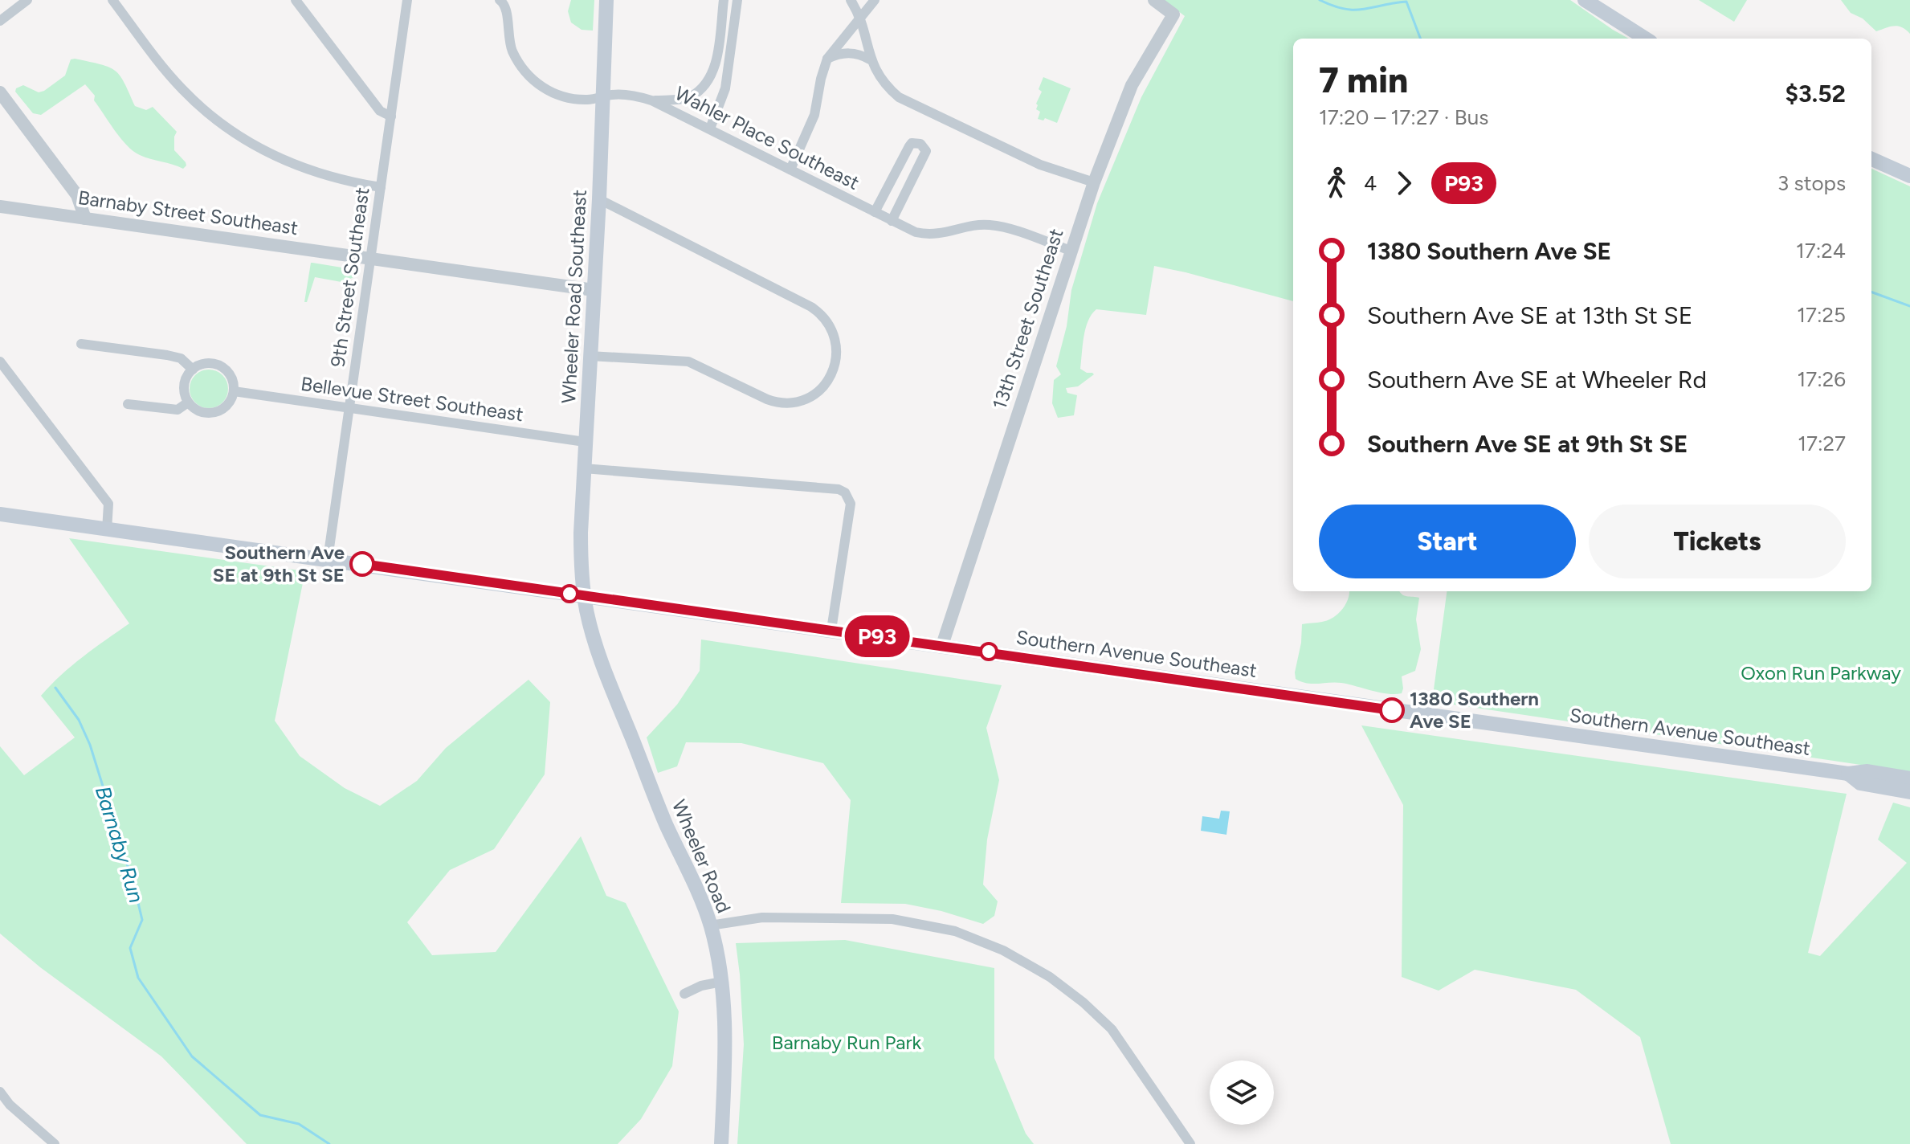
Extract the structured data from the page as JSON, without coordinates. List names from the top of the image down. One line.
{"streets":{"main road":["Wheeler Road Southeast","Southern Avenue Southeast","Wheeler Road"],"street":["Wahler Place Southeast","Barnaby Street Southeast","9th Street Southeast","13th Street Southeast","Bellevue Street Southeast"]},"crossings":[["Wahler Place Southeast","Wheeler Road Southeast"],["Wahler Place Southeast","13th Street Southeast"],["Barnaby Street Southeast","9th Street Southeast"],["Barnaby Street Southeast","Wheeler Road Southeast"],["9th Street Southeast","Bellevue Street Southeast"],["9th Street Southeast","Southern Avenue Southeast"],["Wheeler Road Southeast","Bellevue Street Southeast"],["Wheeler Road Southeast","Southern Avenue Southeast"],["Wheeler Road Southeast","Wheeler Road"],["13th Street Southeast","Southern Avenue Southeast"],["Southern Avenue Southeast","Wheeler Road"]],"water":["Barnaby Run"],"parks":["Oxon Run Parkway","Barnaby Run Park"],"places":["Southern Ave SE at 9th St SE","1380 Southern Ave SE"],"lines":["bus line P93"],"page":{"on_map":"P93","heading":["7 min","17:20 – 17:27 · Bus","$3.52"],"legs":["4","P93","3 stops"],"list":[{"name":"1380 Southern Ave SE","value":"17:24"},{"name":"Southern Ave SE at 13th St SE","value":"17:25"},{"name":"Southern Ave SE at Wheeler Rd","value":"17:26"},{"name":"Southern Ave SE at 9th St SE","value":"17:27"}],"buttons":["Start","Tickets"]}}
